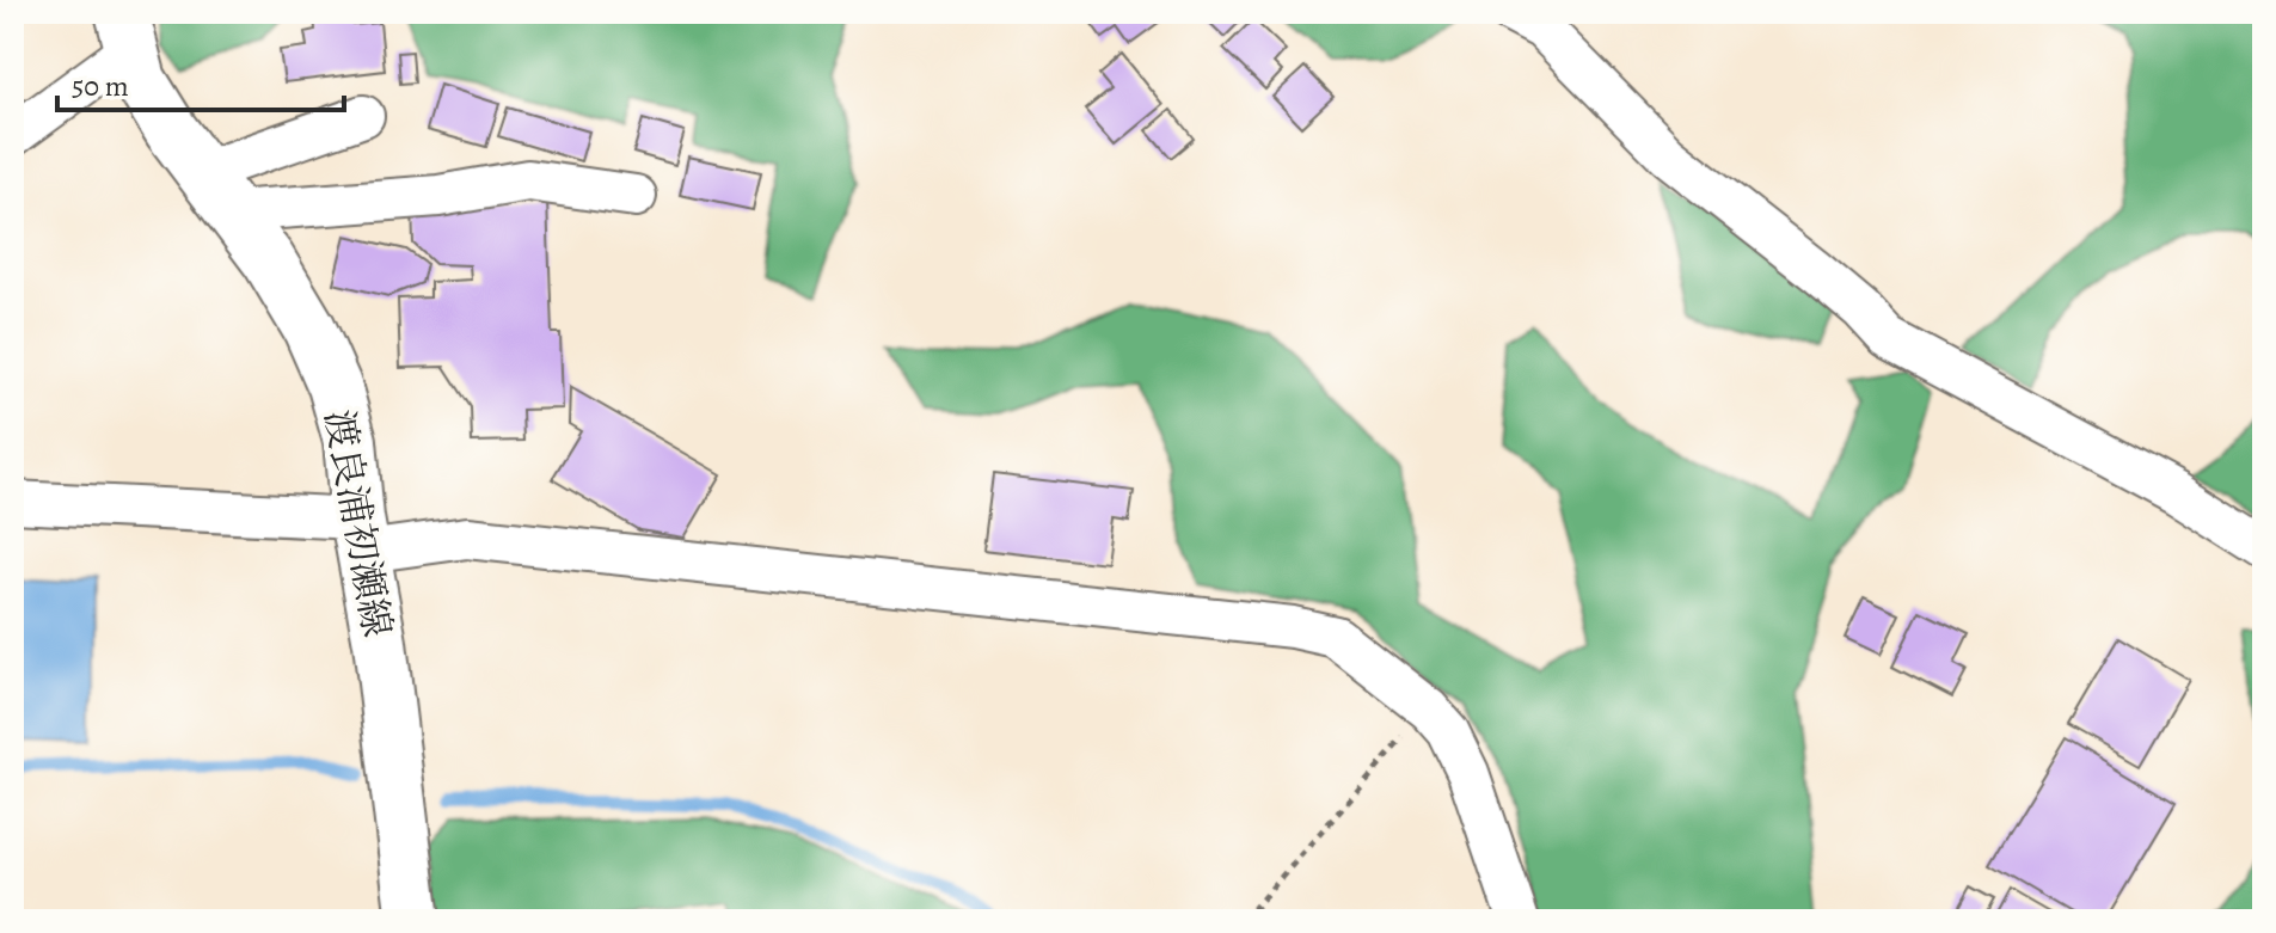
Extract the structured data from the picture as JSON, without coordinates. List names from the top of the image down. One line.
{"streets":{"main road":["渡良浦初瀬線"]},"scale_bar":"50 m"}
